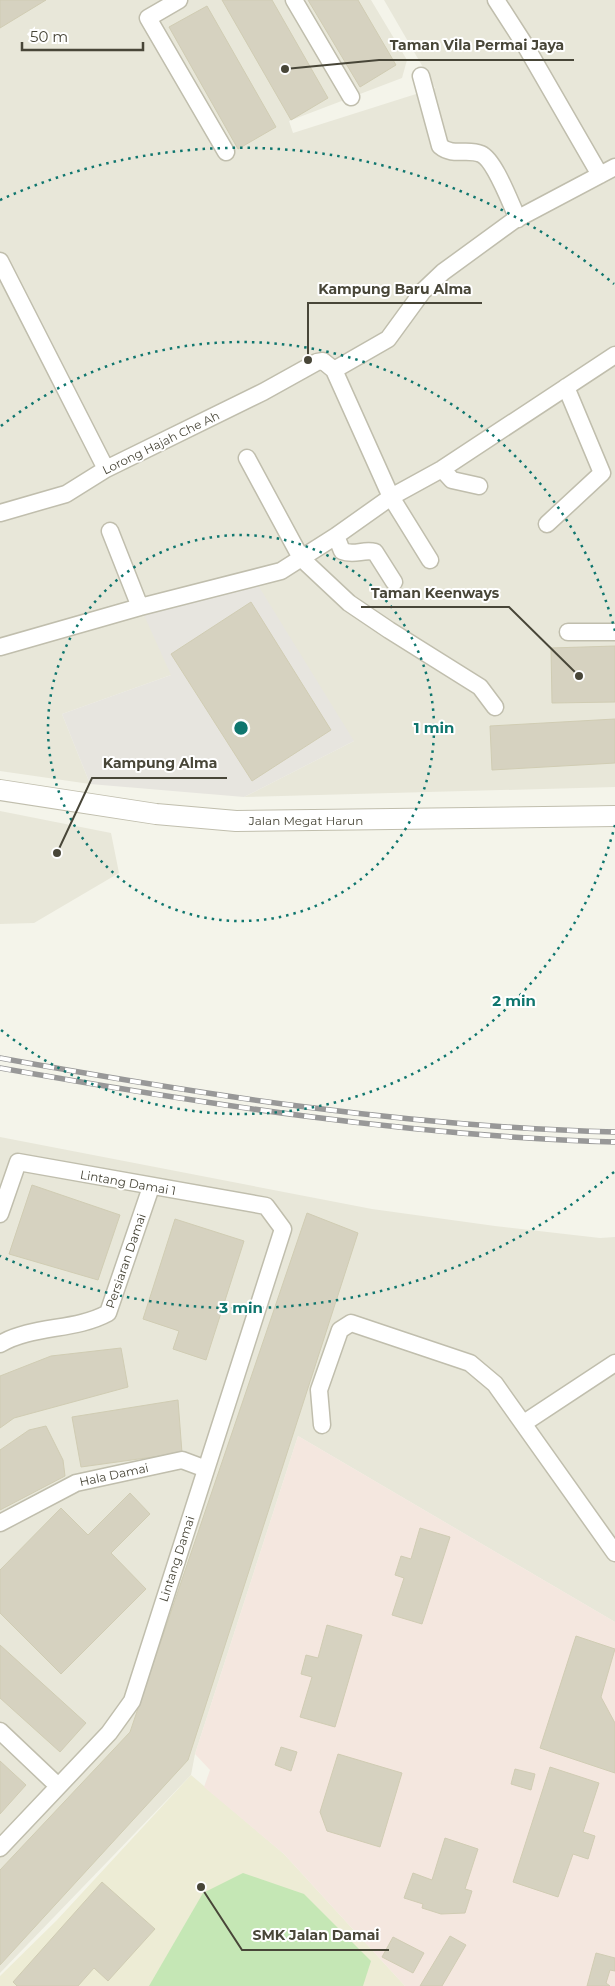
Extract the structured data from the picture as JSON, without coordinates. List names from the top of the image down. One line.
{"streets":{"street":["Lorong Hajah Che Ah","Jalan Megat Harun","Lintang Damai 1","Persiaran Damai","Hala Damai","Lintang Damai"]},"crossings":[["Lintang Damai 1","Persiaran Damai"],["Lintang Damai 1","Lintang Damai"],["Hala Damai","Lintang Damai"]],"places":["Taman Vila Permai Jaya","Kampung Baru Alma","Taman Keenways","Kampung Alma","SMK Jalan Damai"],"scale_bar":"50 m","rings":["1 min","2 min","3 min"]}
